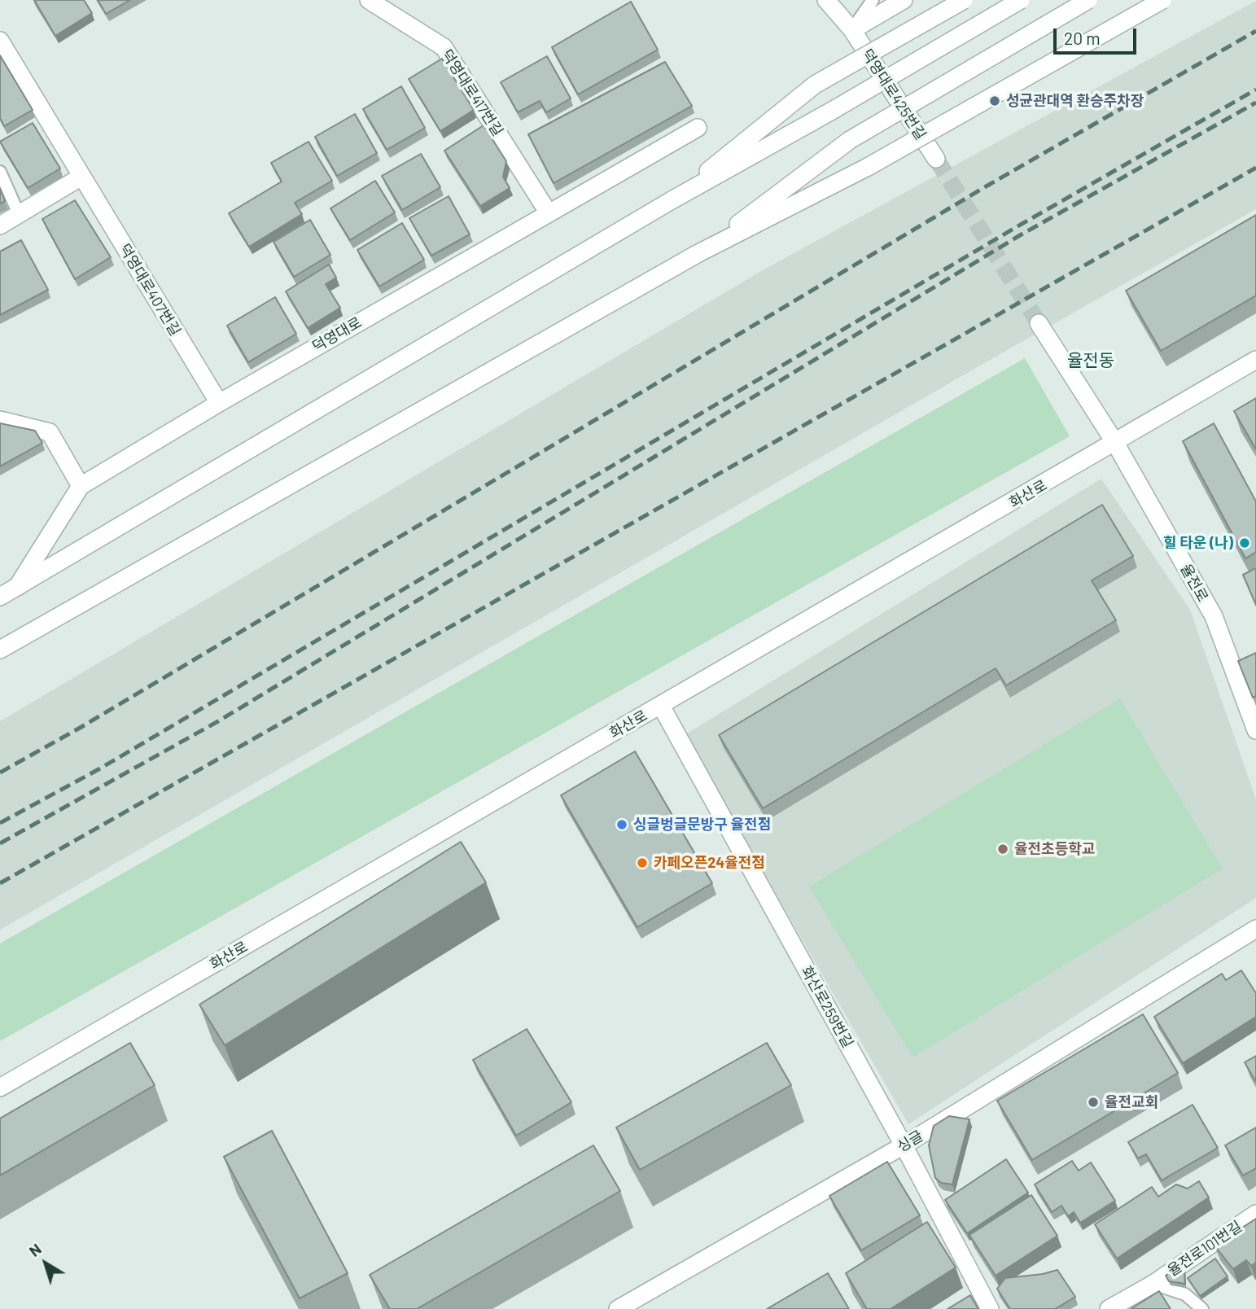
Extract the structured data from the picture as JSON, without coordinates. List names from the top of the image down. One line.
{"streets":{"street":["덕영대로417번길","덕영대로425번길","덕영대로407번길","덕영대로","화산로","율전로","화산로259번길","싱글","율전로101번길"]},"crossings":[["덕영대로417번길","덕영대로"],["덕영대로407번길","덕영대로"],["화산로","율전로"],["화산로","화산로259번길"],["화산로259번길","싱글"]],"districts":["율전동"],"places":["성균관대역 환승주차장","힐 타운 (나)","싱글벙글문방구 율전점","율전초등학교","카페오픈24율전점","율전교회"],"scale_bar":"20 m","north":"top left"}
